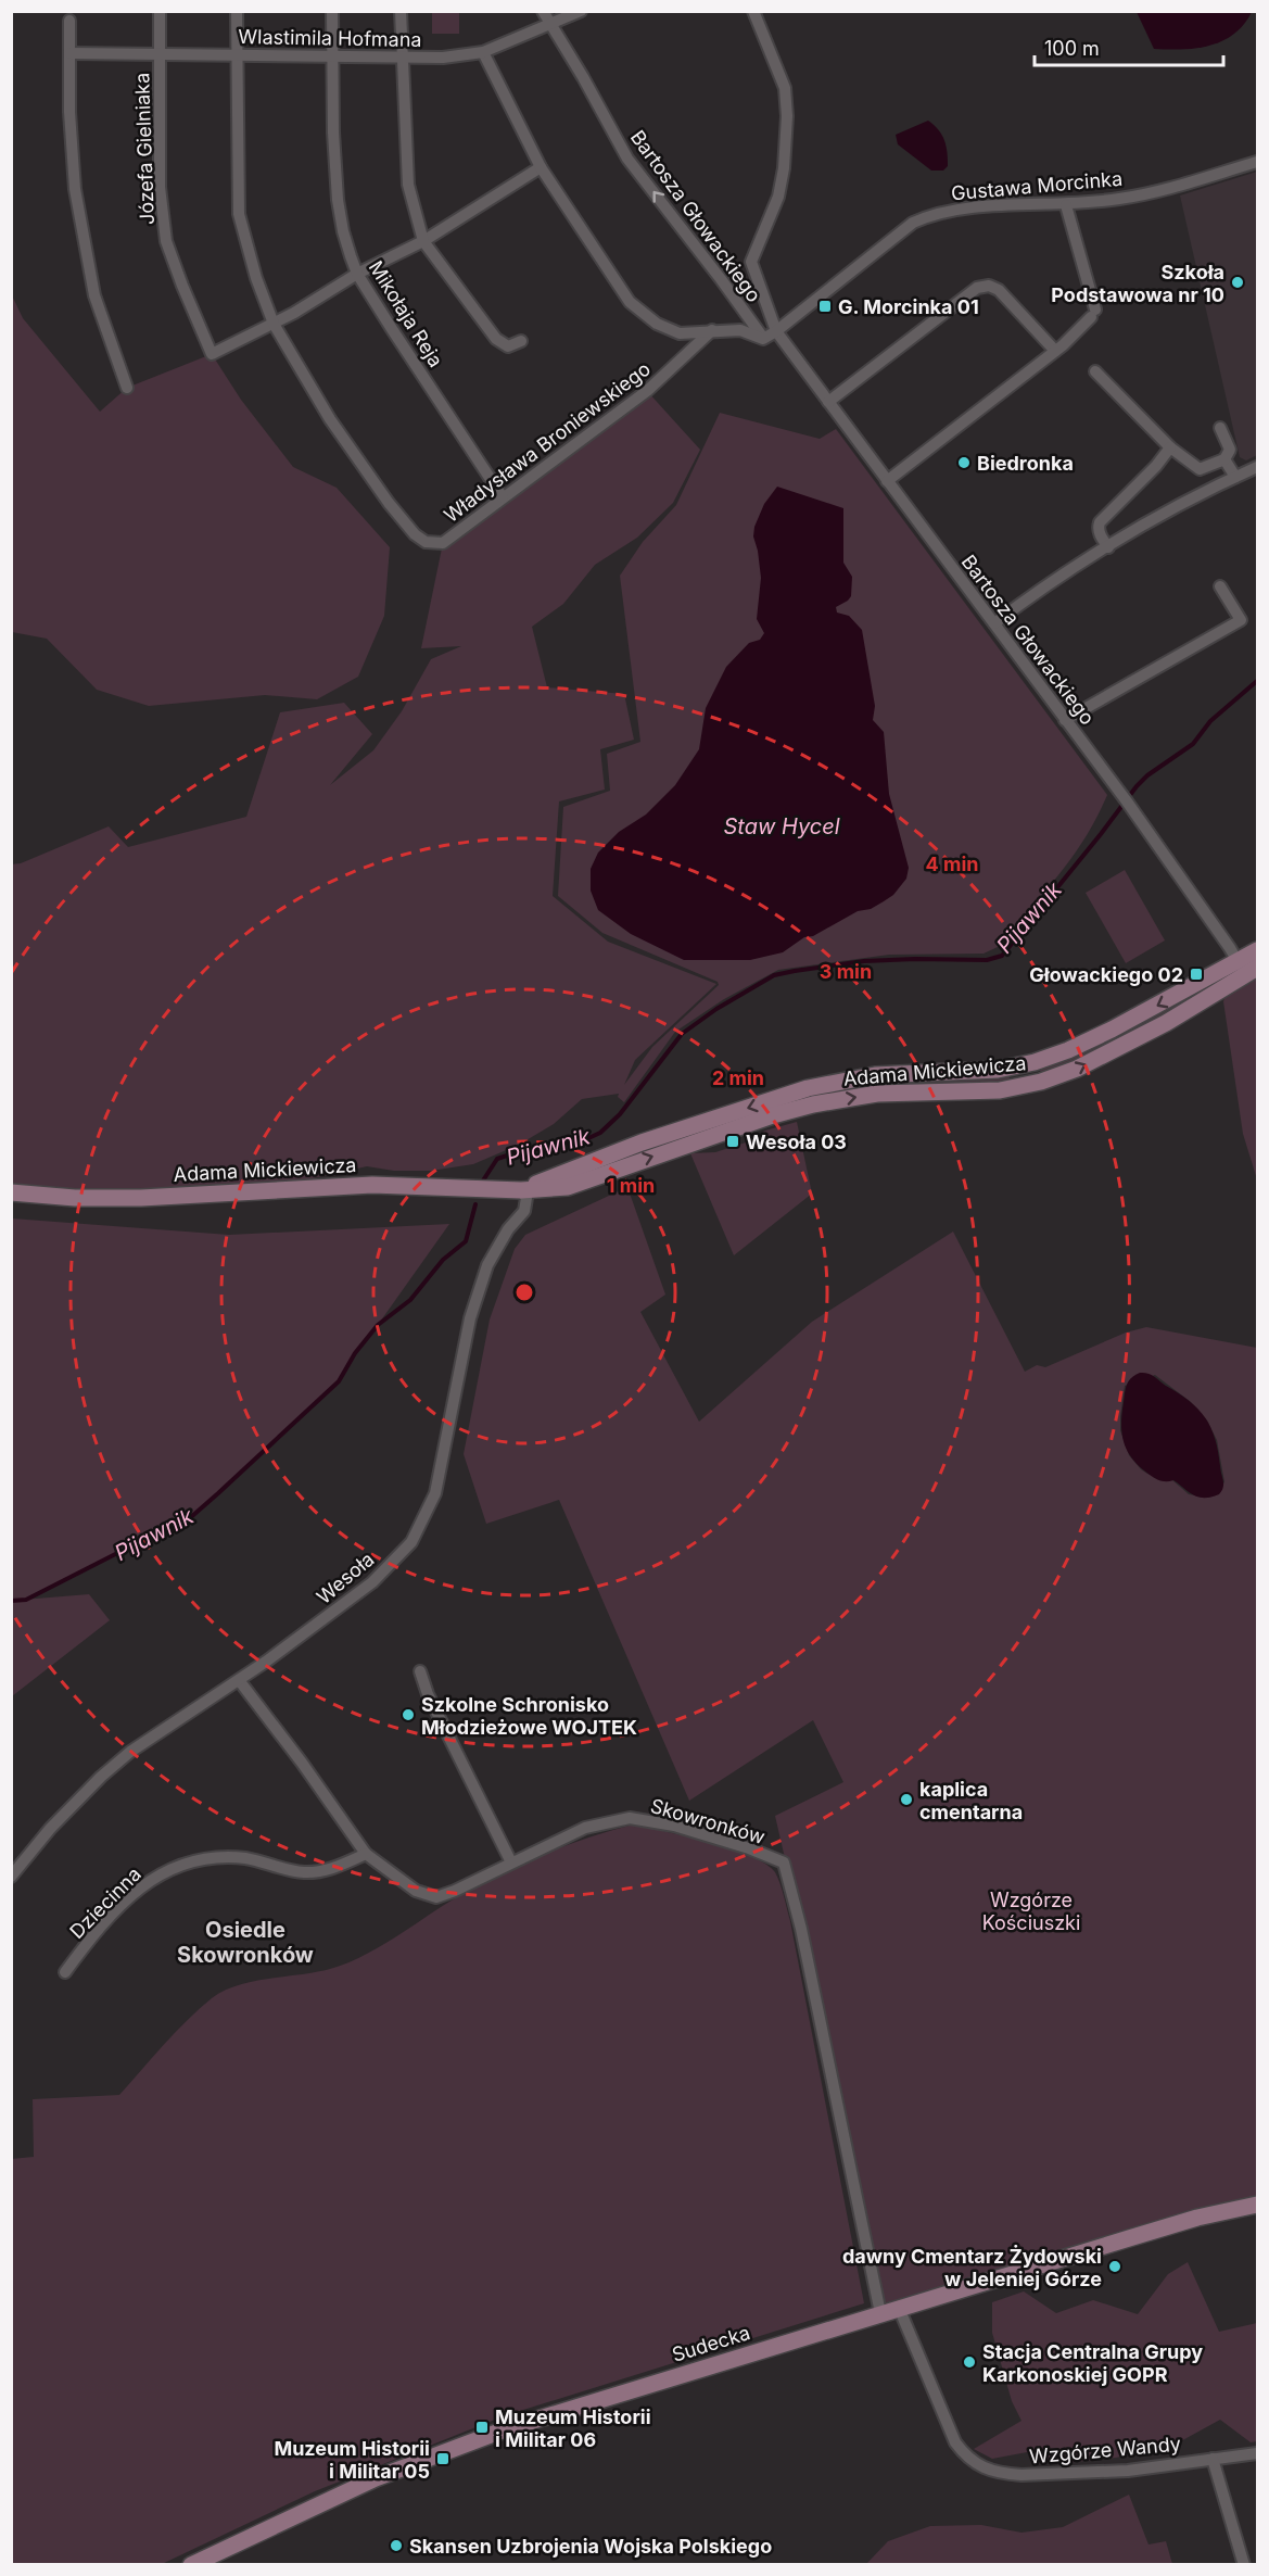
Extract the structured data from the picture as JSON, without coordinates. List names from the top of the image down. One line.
{"streets":{"street":["Wlastimila Hofmana","Józefa Gielniaka","Gustawa Morcinka","Bartosza Głowackiego","Mikołaja Reja","Władysława Broniewskiego","Adama Mickiewicza","Wesoła","Skowronków","Dziecinna","Sudecka","Wzgórze Wandy"]},"crossings":[["Wlastimila Hofmana","Józefa Gielniaka"],["Wlastimila Hofmana","Bartosza Głowackiego"],["Wlastimila Hofmana","Mikołaja Reja"],["Wlastimila Hofmana","Władysława Broniewskiego"],["Józefa Gielniaka","Władysława Broniewskiego"],["Gustawa Morcinka","Bartosza Głowackiego"],["Bartosza Głowackiego","Adama Mickiewicza"],["Mikołaja Reja","Władysława Broniewskiego"],["Adama Mickiewicza","Wesoła"],["Wesoła","Skowronków"],["Skowronków","Dziecinna"],["Skowronków","Sudecka"],["Sudecka","Wzgórze Wandy"]],"districts":["Osiedle Skowronków"],"water":["Staw Hycel","Pijawnik"],"parks":["Wzgórze Kościuszki"],"places":{"other":["Szkoła Podstawowa nr 10","Biedronka","Szkolne Schronisko Młodzieżowe WOJTEK","kaplica cmentarna","dawny Cmentarz Żydowski w Jeleniej Górze","Stacja Centralna Grupy Karkonoskiej GOPR","Skansen Uzbrojenia Wojska Polskiego"],"transit":["G. Morcinka 01","Głowackiego 02","Wesoła 03","Muzeum Historii i Militar 06","Muzeum Historii i Militar 05"]},"scale_bar":"100 m","rings":["4 min","3 min","2 min","1 min"]}
